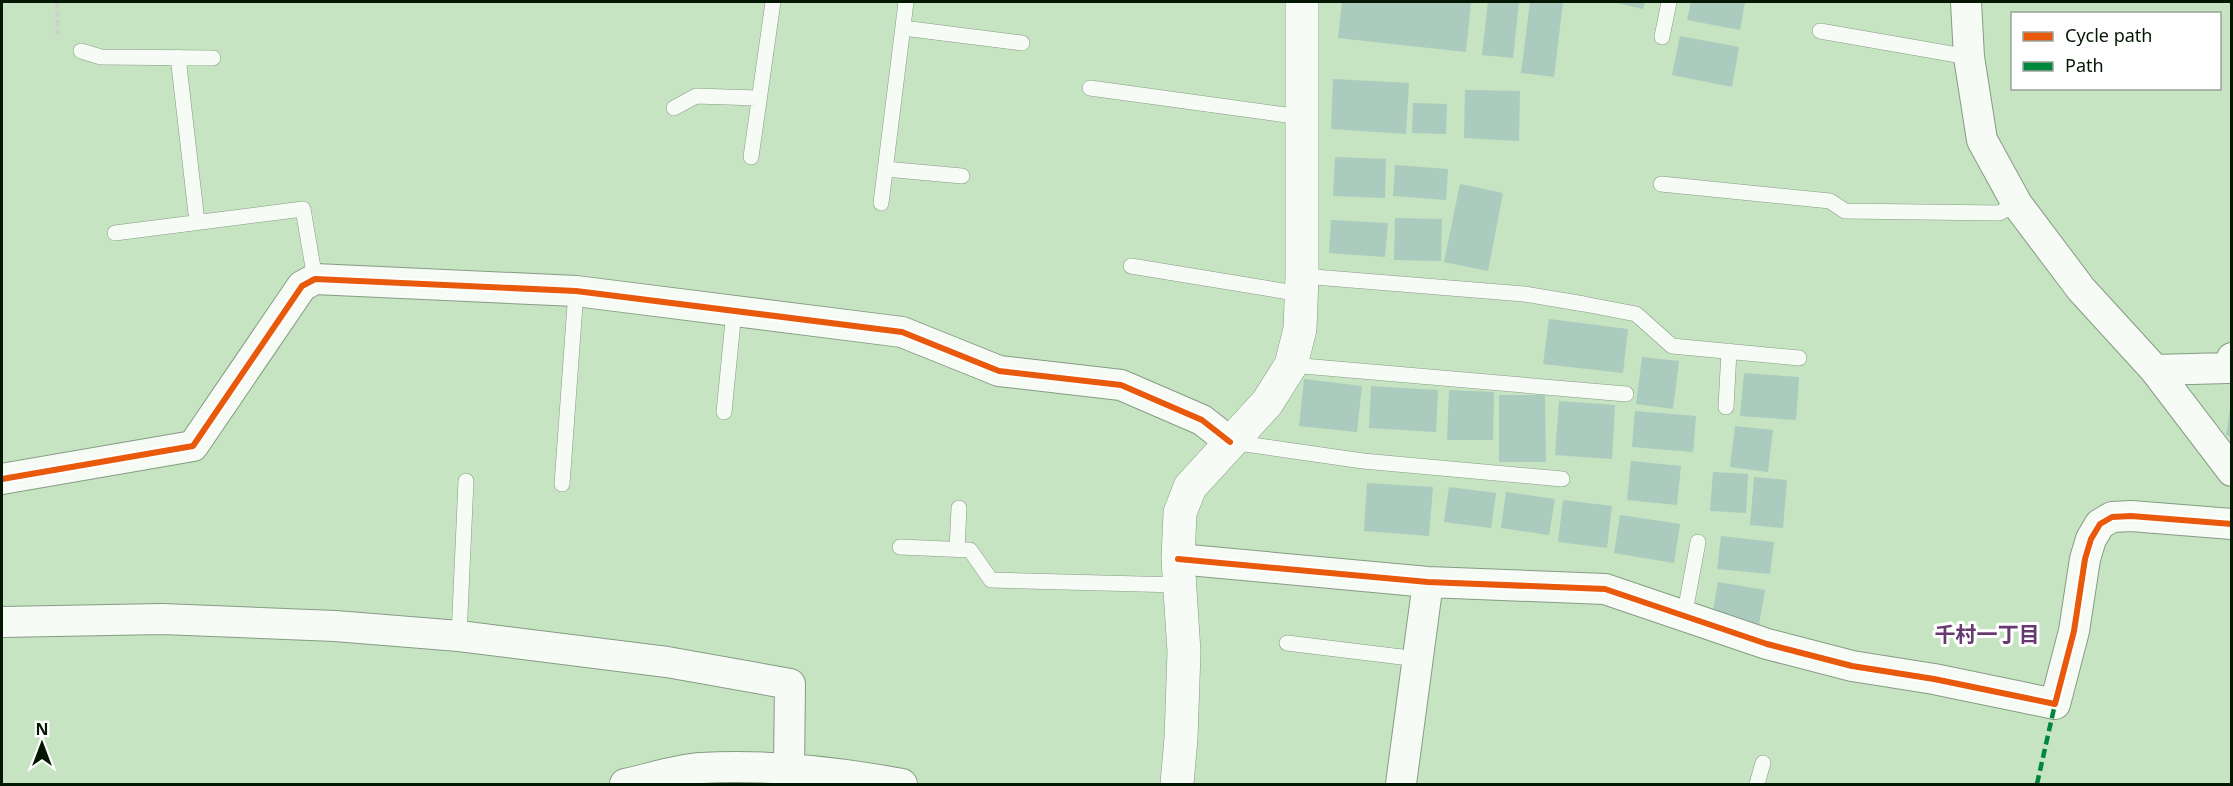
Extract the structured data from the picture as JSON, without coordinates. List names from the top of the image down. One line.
{"districts":["千村一丁目"],"legend":["Cycle path","Path"],"north":"top"}
